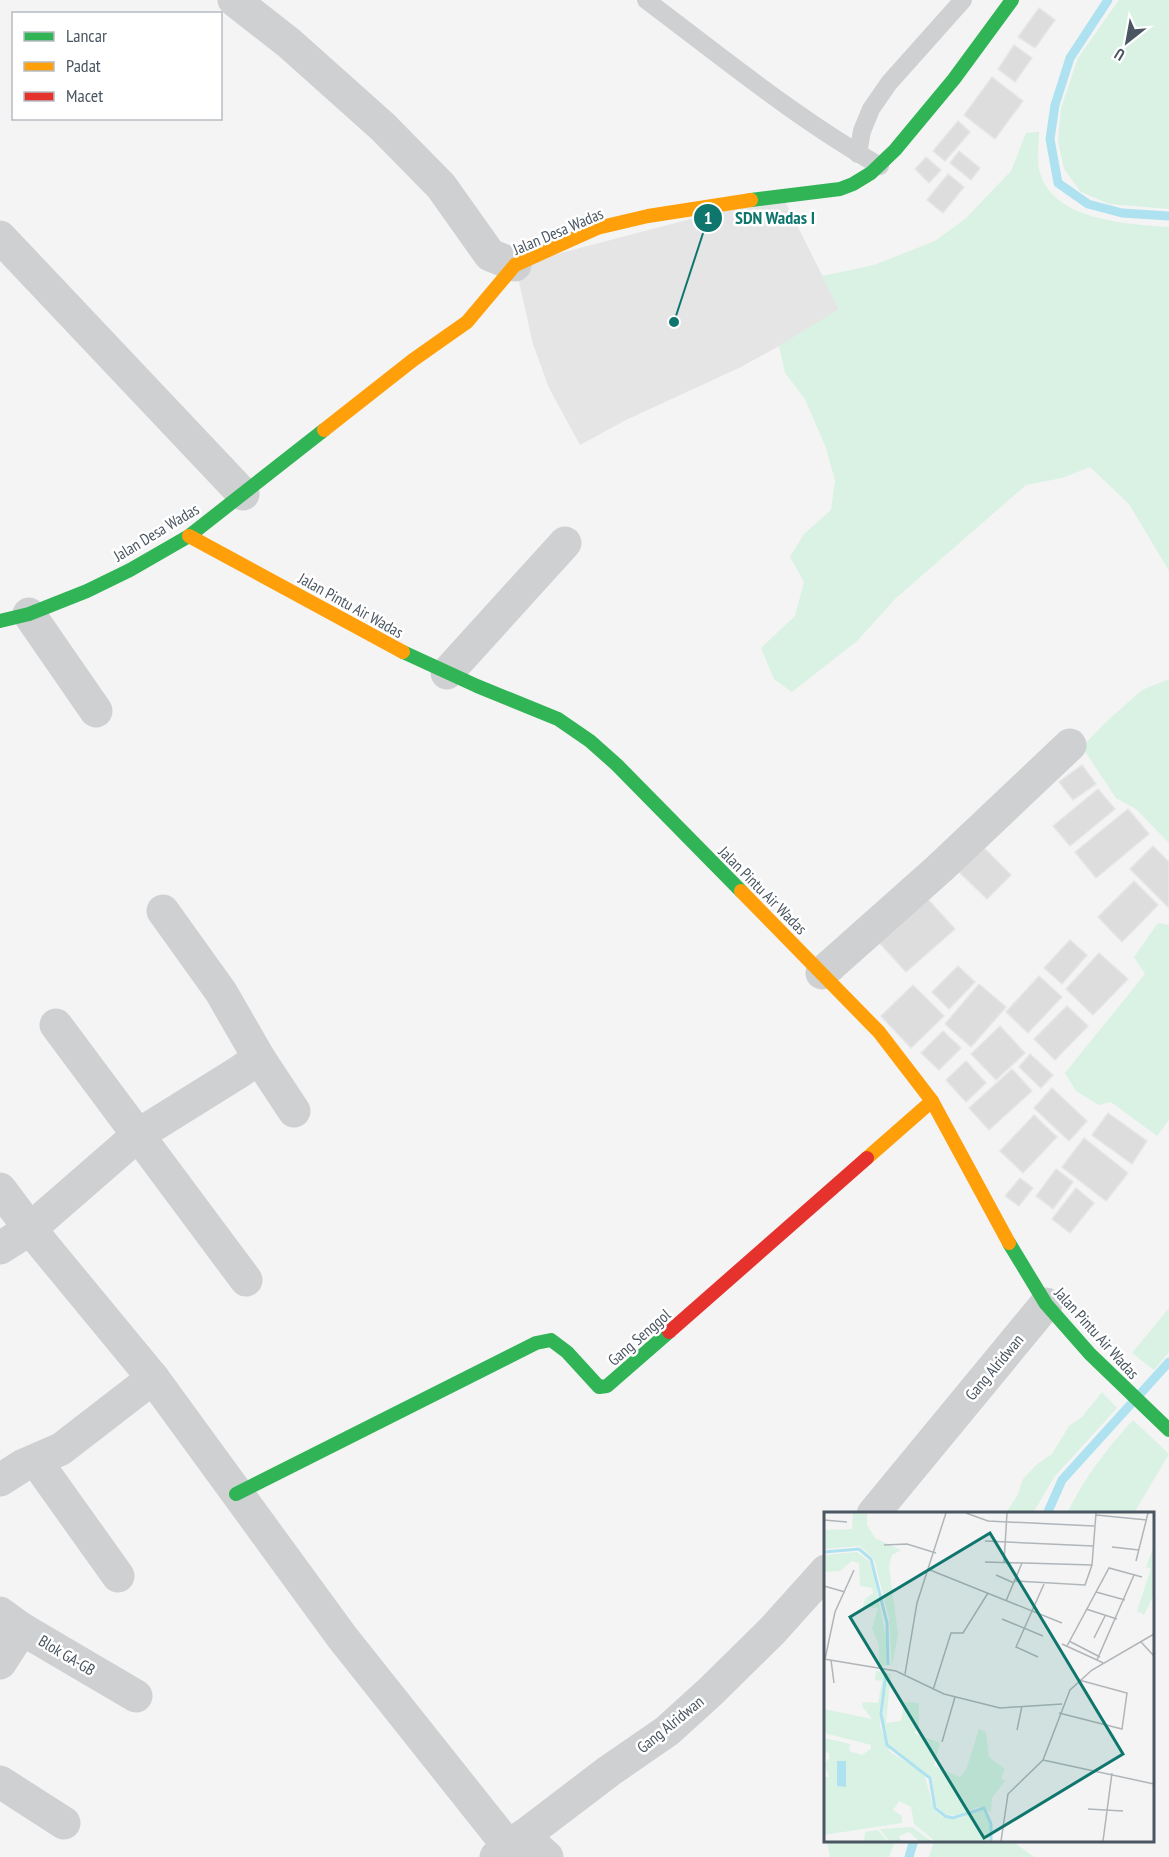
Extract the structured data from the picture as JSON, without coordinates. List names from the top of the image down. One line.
{"streets":{"main road":["Jalan Desa Wadas","Jalan Pintu Air Wadas","Gang Senggol"],"street":["Gang Alridwan","Blok GA-GB"]},"crossings":[["Jalan Desa Wadas","Jalan Pintu Air Wadas"],["Jalan Pintu Air Wadas","Gang Senggol"],["Jalan Pintu Air Wadas","Gang Alridwan"]],"places":["SDN Wadas I"],"legend":["Lancar","Padat","Macet"],"north":"bottom left"}
